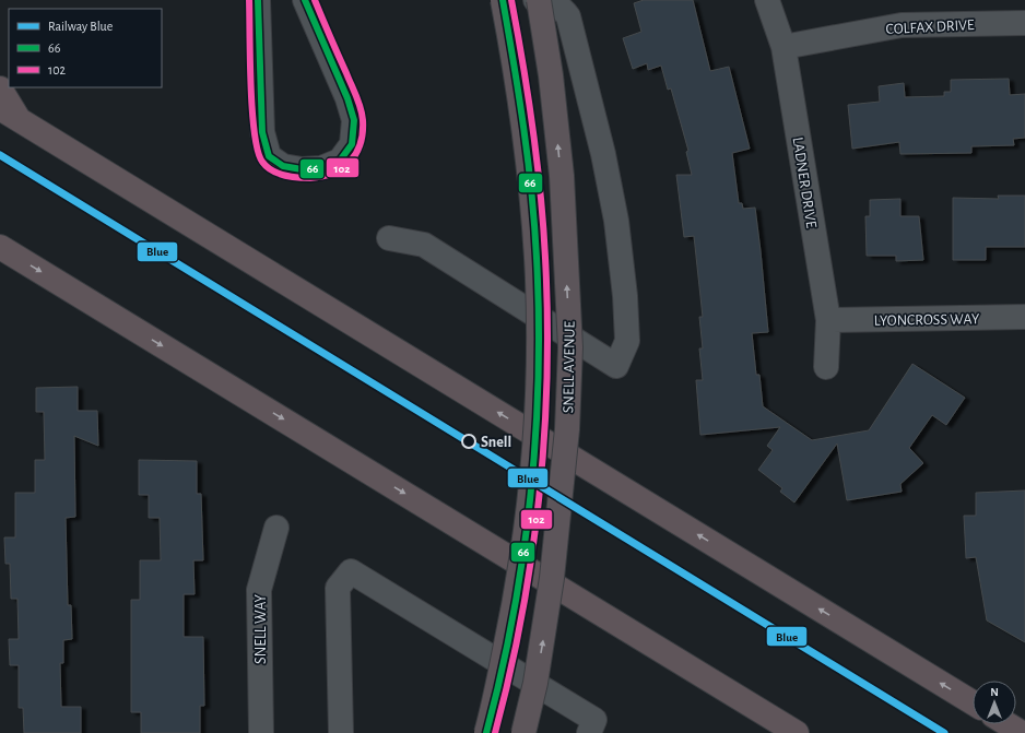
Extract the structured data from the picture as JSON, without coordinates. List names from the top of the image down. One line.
{"streets":{"main road":["SNELL AVENUE"],"street":["COLFAX DRIVE","LADNER DRIVE","LYONCROSS WAY","SNELL WAY"]},"crossings":[["COLFAX DRIVE","LADNER DRIVE"],["LADNER DRIVE","LYONCROSS WAY"]],"places":["Snell"],"lines":["transit line 66","transit line 102","rail line Blue"],"legend":["Railway Blue","66","102"],"north":"top"}
